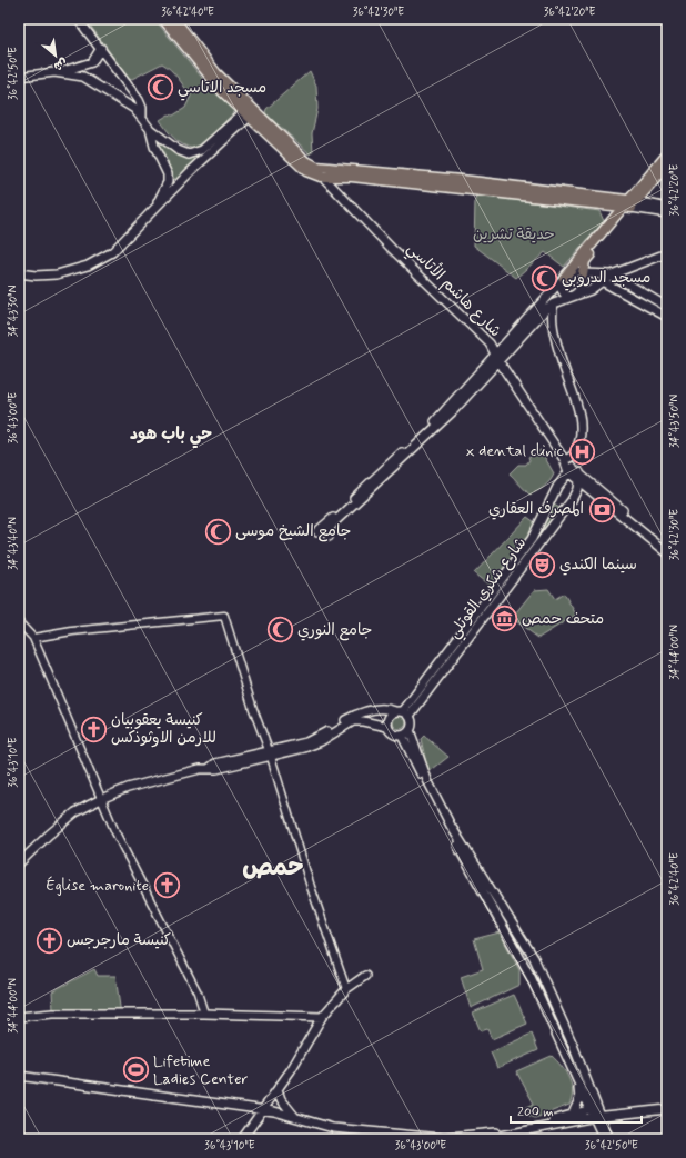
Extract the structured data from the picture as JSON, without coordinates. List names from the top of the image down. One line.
{"streets":{"main road":["شارع هاشم الأتاسي","شارع شكري القوتلي"]},"crossings":[["شارع هاشم الأتاسي","شارع شكري القوتلي"]],"districts":["حي باب هود","حمص"],"parks":["حديقة تشرين"],"places":{"mosque":["مسجد الاتاسي","مسجد الدروبي","جامع الشيخ موسى","جامع النوري"],"hospital":["x dental clinic"],"bank":["المصرف العقاري"],"theatre":["سينما الكندي"],"museum":["متحف حمص"],"church":["كنيسة يعقوبيان للارمن الاوثوذكس","Église maronite","كنيسة مارجرجس"],"sports":["Lifetime Ladies Center"]},"scale_bar":"200 m","north":"bottom right","coordinates":["36°42'40\"E","36°42'30\"E","36°42'20\"E","36°42'50\"E","34°43'30\"N","36°43'00\"E","34°43'50\"N","34°43'40\"N","34°44'00\"N","36°43'10\"E"]}
